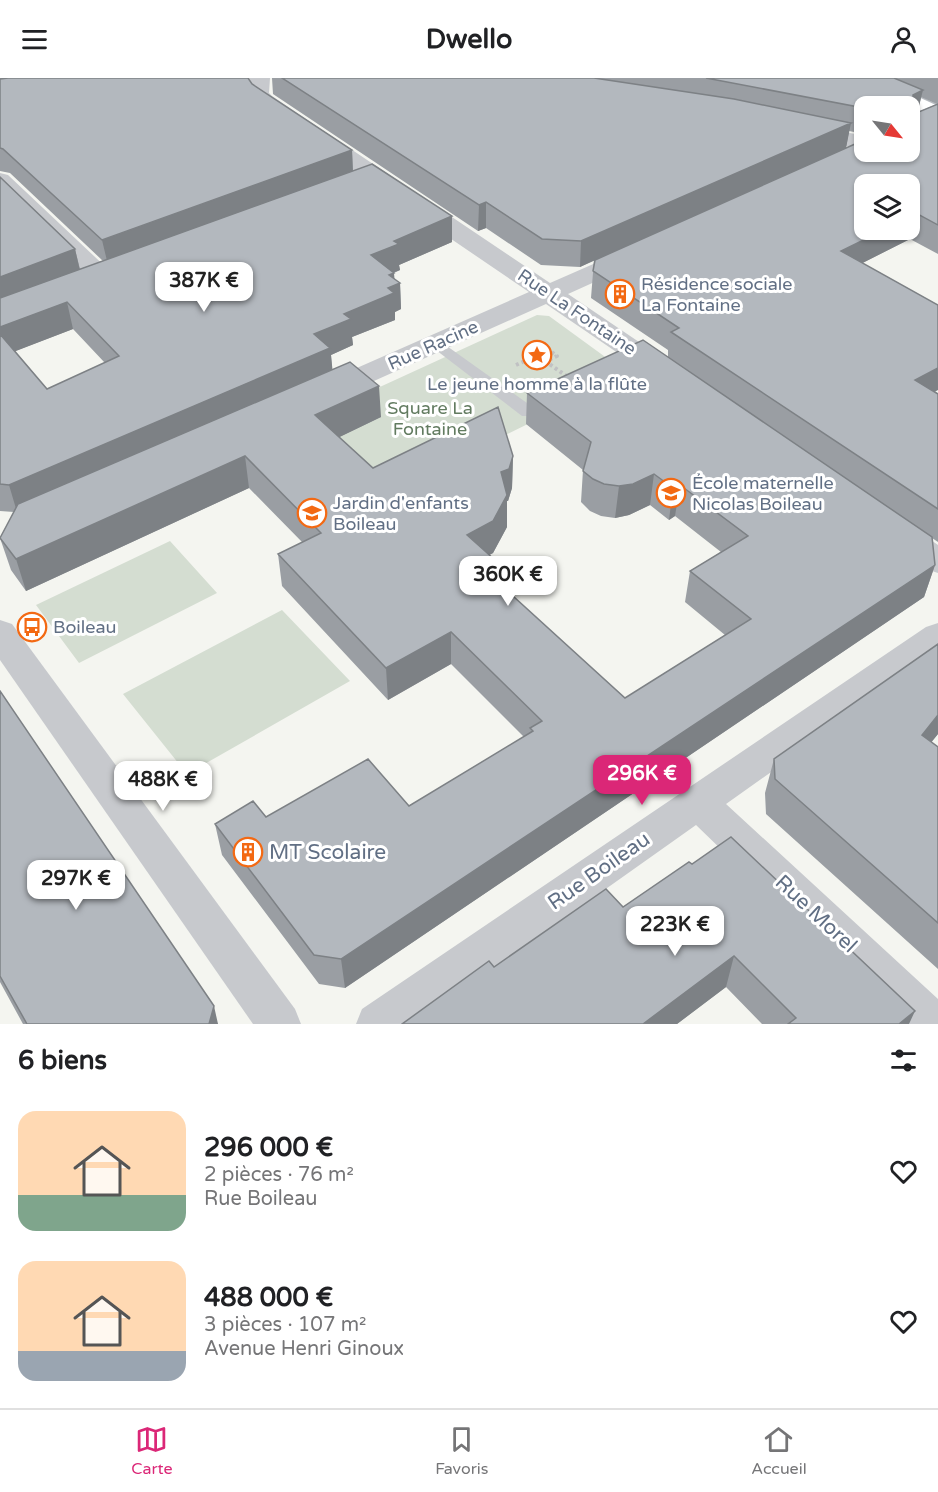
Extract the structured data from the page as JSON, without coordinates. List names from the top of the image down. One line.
{"streets":{"street":["Rue La Fontaine","Rue Racine","Rue Boileau","Rue Morel"]},"crossings":[["Rue La Fontaine","Rue Racine"],["Rue Boileau","Rue Morel"]],"parks":["Square La Fontaine"],"places":{"building":["Résidence sociale La Fontaine","MT Scolaire"],"place":["Le jeune homme à la flûte"],"school or university":["École maternelle Nicolas Boileau","Jardin d'enfants Boileau"],"bus stop":["Boileau"]},"north":"bottom right","page":{"header":"Dwello","price":["387K €","360K €","296K €","488K €","297K €","223K €"],"heading":"6 biens","list":[{"name":"296 000 €","note":"2 pièces · 76 m² · Rue Boileau"},{"name":"488 000 €","note":"3 pièces · 107 m² · Avenue Henri Ginoux"}],"tabs":["Carte","Favoris","Accueil"]}}
